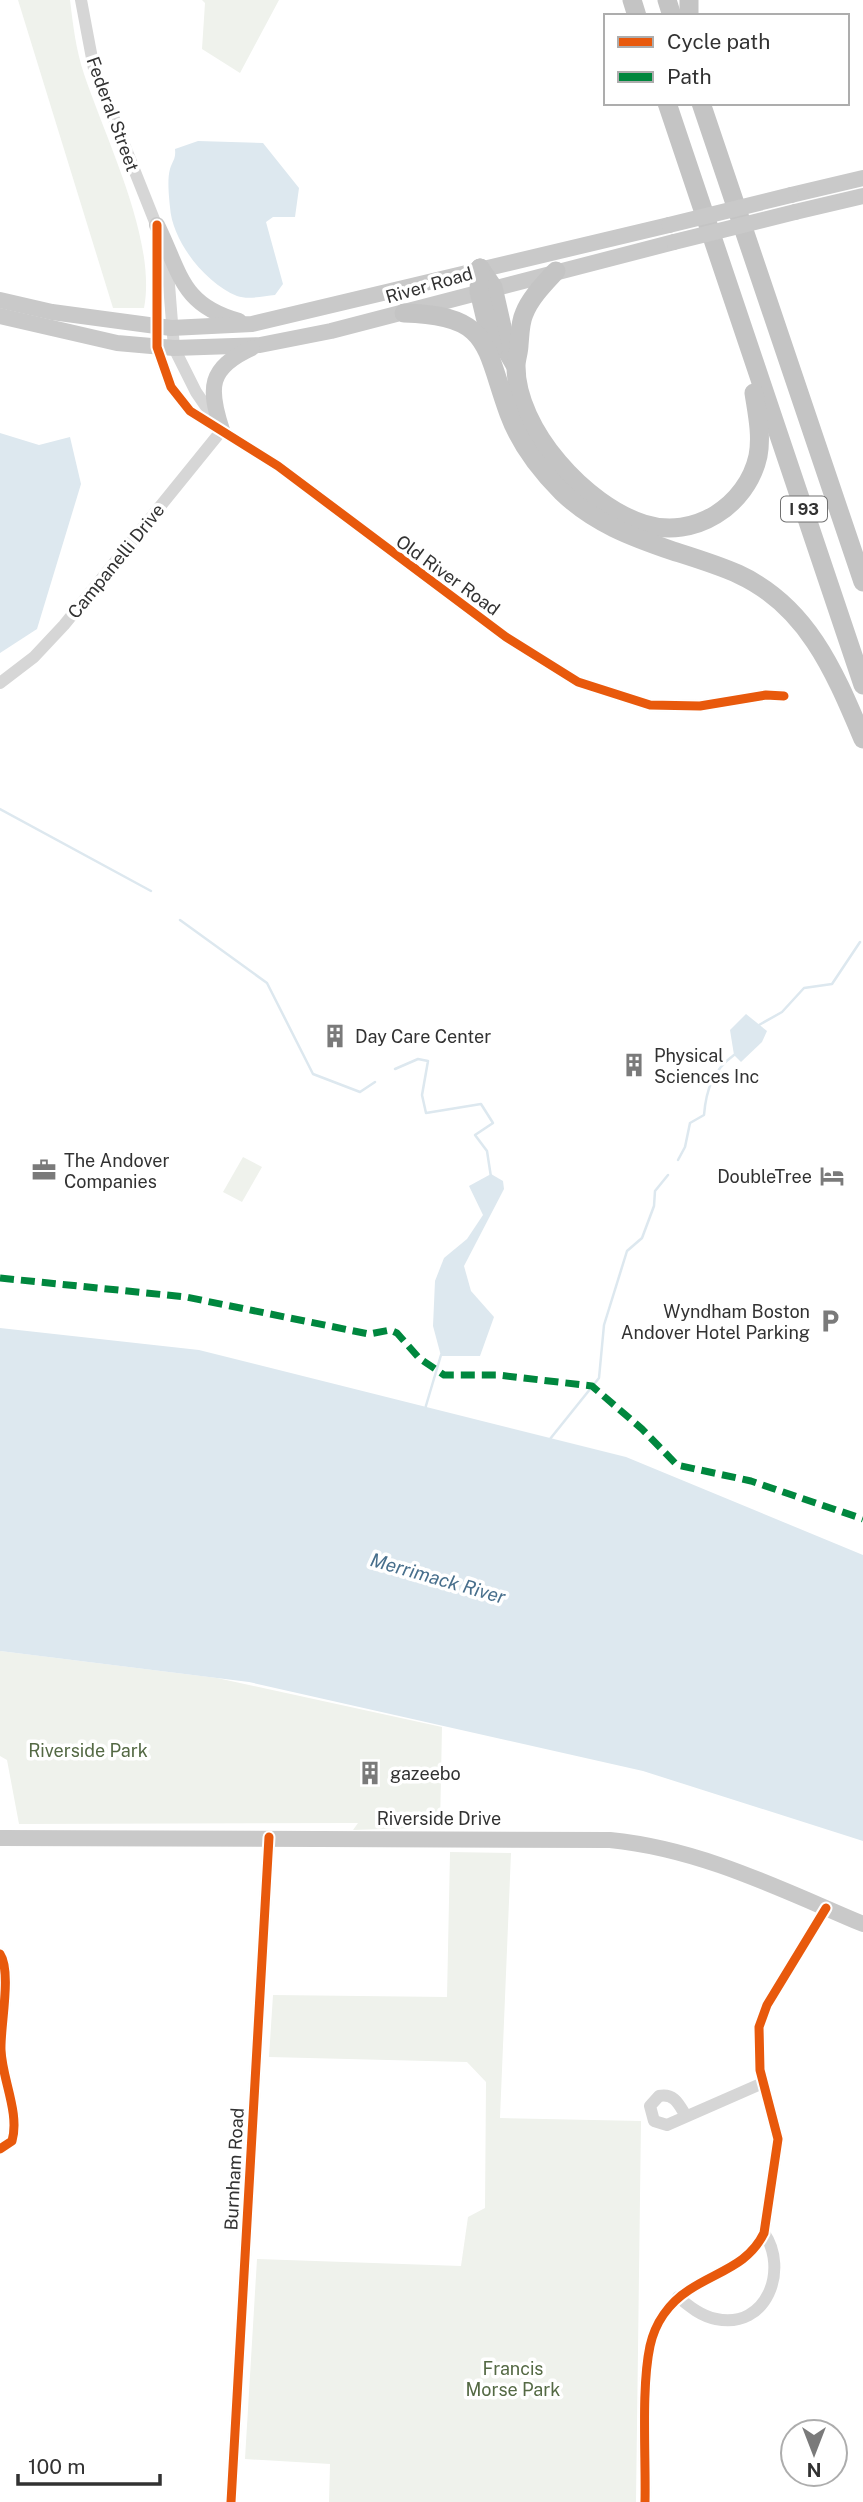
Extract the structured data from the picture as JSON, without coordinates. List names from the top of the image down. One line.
{"streets":{"highway":["I 93"],"main road":["River Road","Riverside Drive"],"street":["Federal Street","Campanelli Drive","Old River Road","Burnham Road"]},"crossings":[["Federal Street","River Road"],["Federal Street","Old River Road"],["River Road","Old River Road"],["Campanelli Drive","Old River Road"],["Riverside Drive","Burnham Road"]],"water":["Merrimack River"],"parks":["Riverside Park","Francis Morse Park"],"places":{"building":["Day Care Center","Physical Sciences Inc","gazeebo"],"office":["The Andover Companies"],"hotel":["DoubleTree"],"parking":["Wyndham Boston Andover Hotel Parking"]},"legend":["Cycle path","Path"],"scale_bar":"100 m","north":"bottom"}
